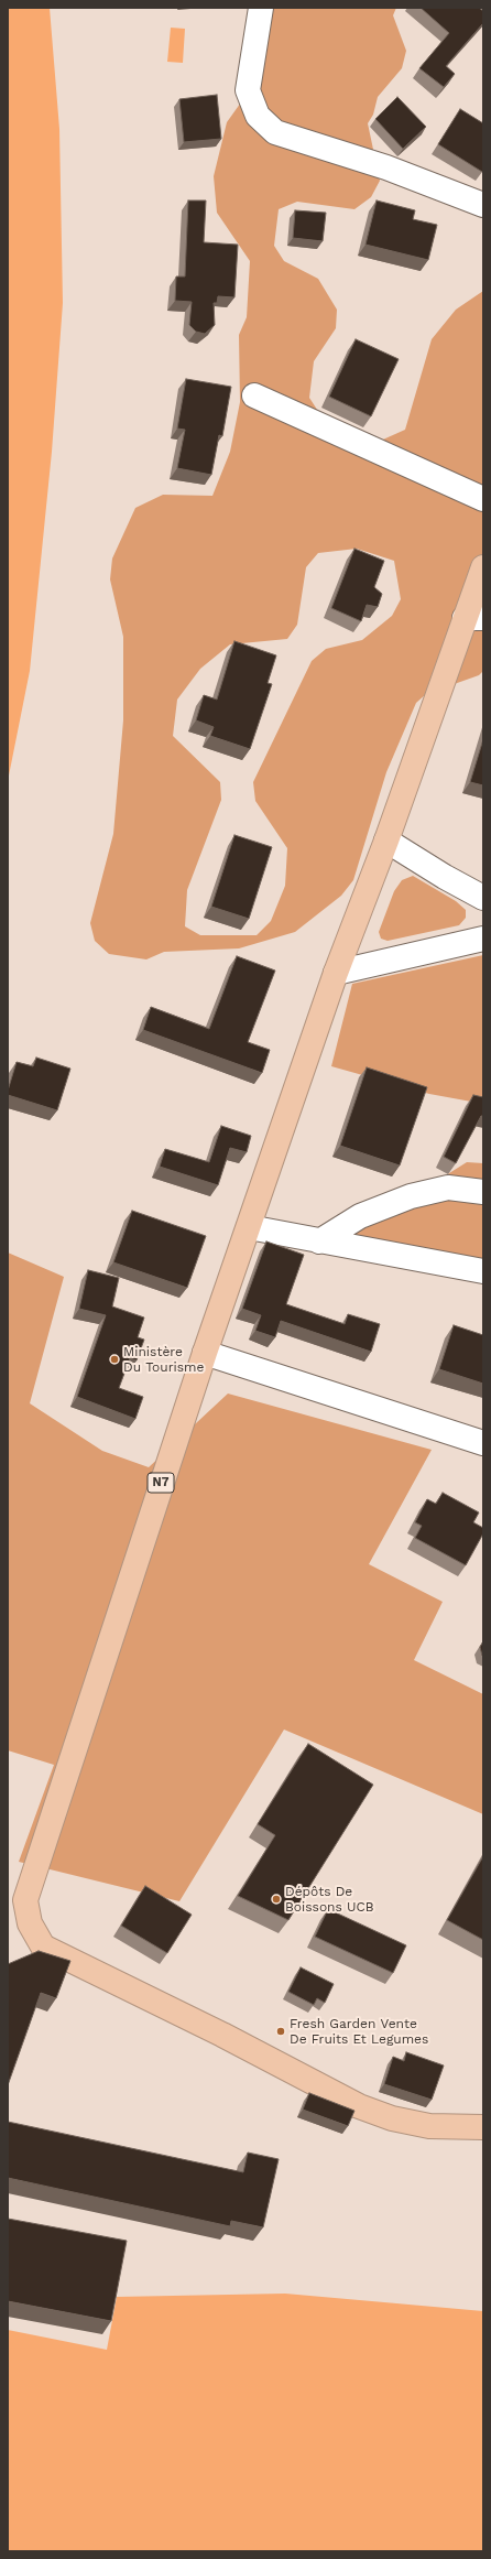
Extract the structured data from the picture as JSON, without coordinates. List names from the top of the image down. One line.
{"streets":{"highway":["N7"]},"places":["Ministère Du Tourisme","Dépôts De Boissons UCB","Fresh Garden Vente De Fruits Et Legumes"]}
